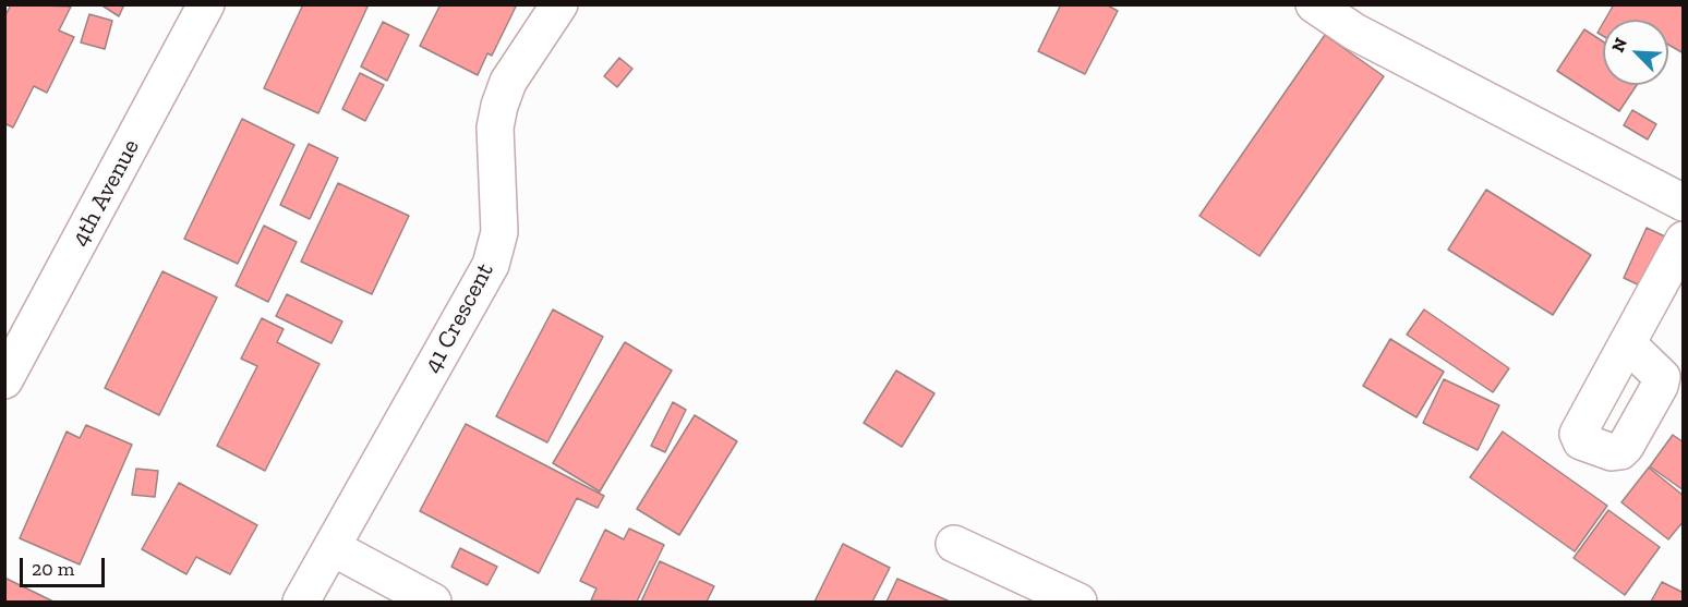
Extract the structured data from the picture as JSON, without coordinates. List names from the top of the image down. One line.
{"streets":{"street":["4th Avenue","41 Crescent"]},"scale_bar":"20 m","north":"top left"}
